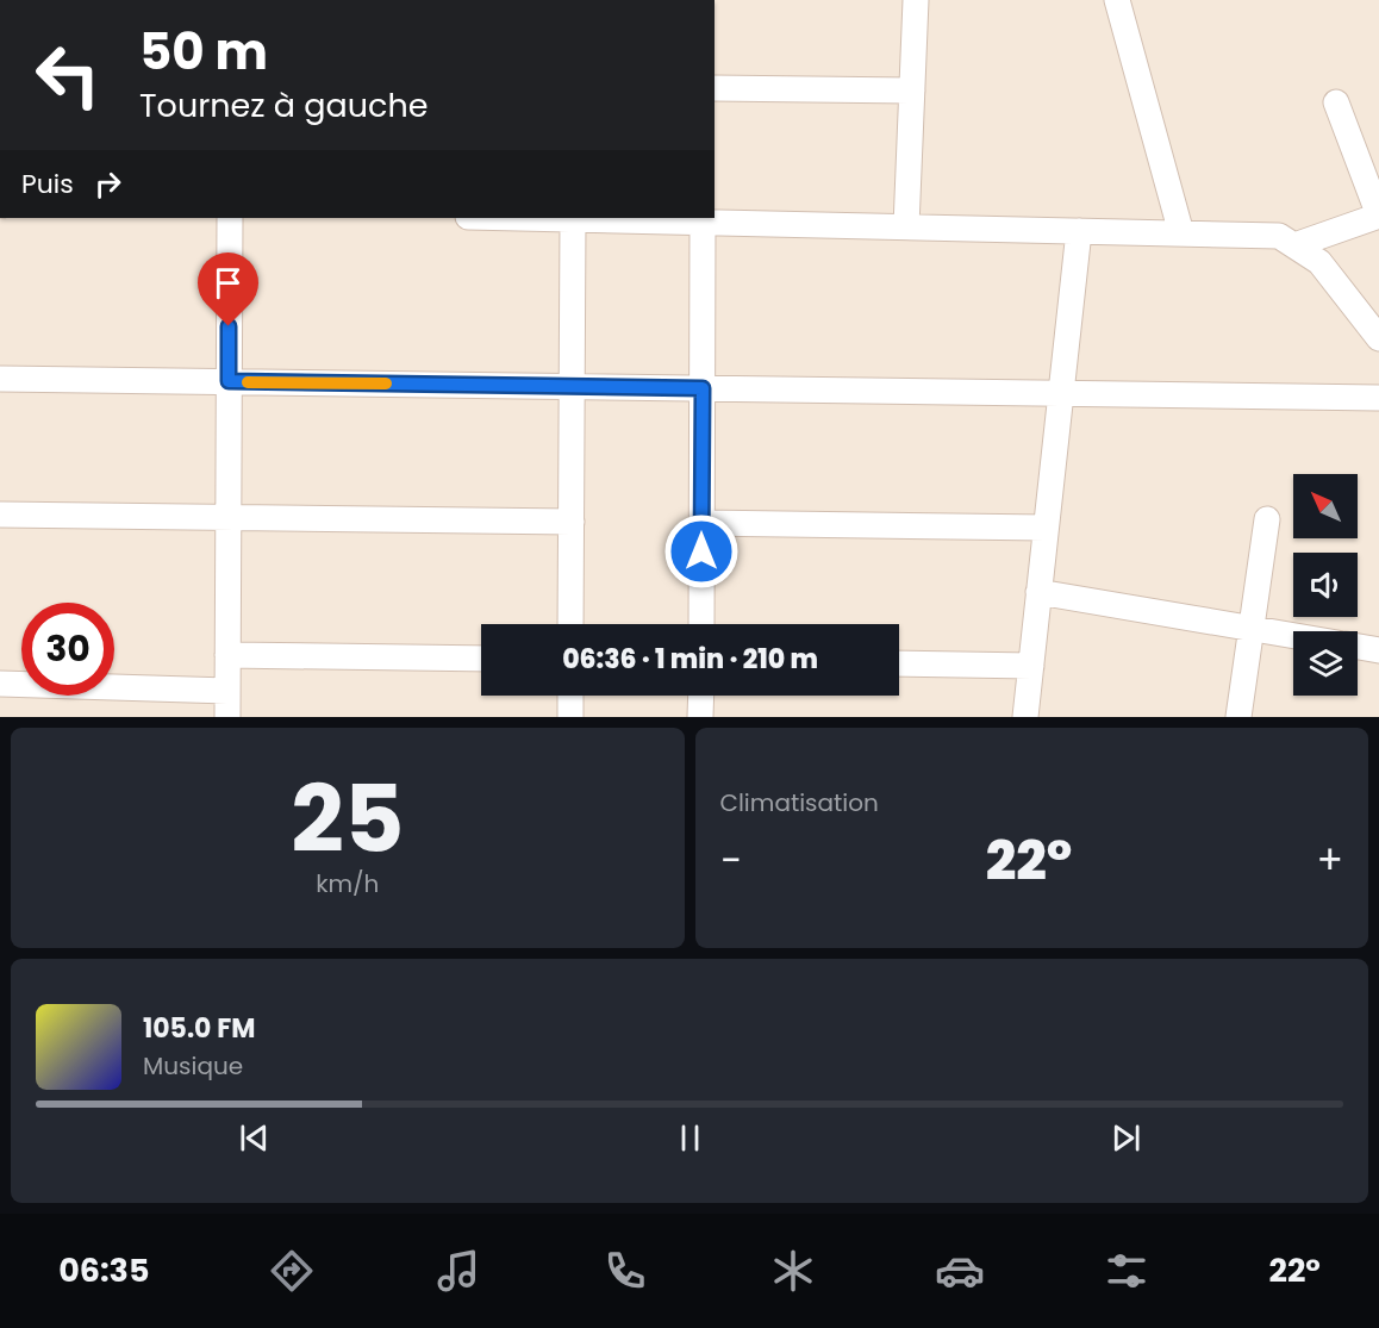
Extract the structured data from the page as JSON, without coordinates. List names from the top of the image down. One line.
{"north":"top left","page":{"turn":["50 m","Tournez à gauche"],"then":"Puis","limit":"30","trip":"06:36 · 1 min · 210 m","tile":[["25","km/h"],"Climatisation"],"heat":["−","22°","+"],"song":["105.0 FM","Musique"],"tabs":["06:35","22°"]}}
